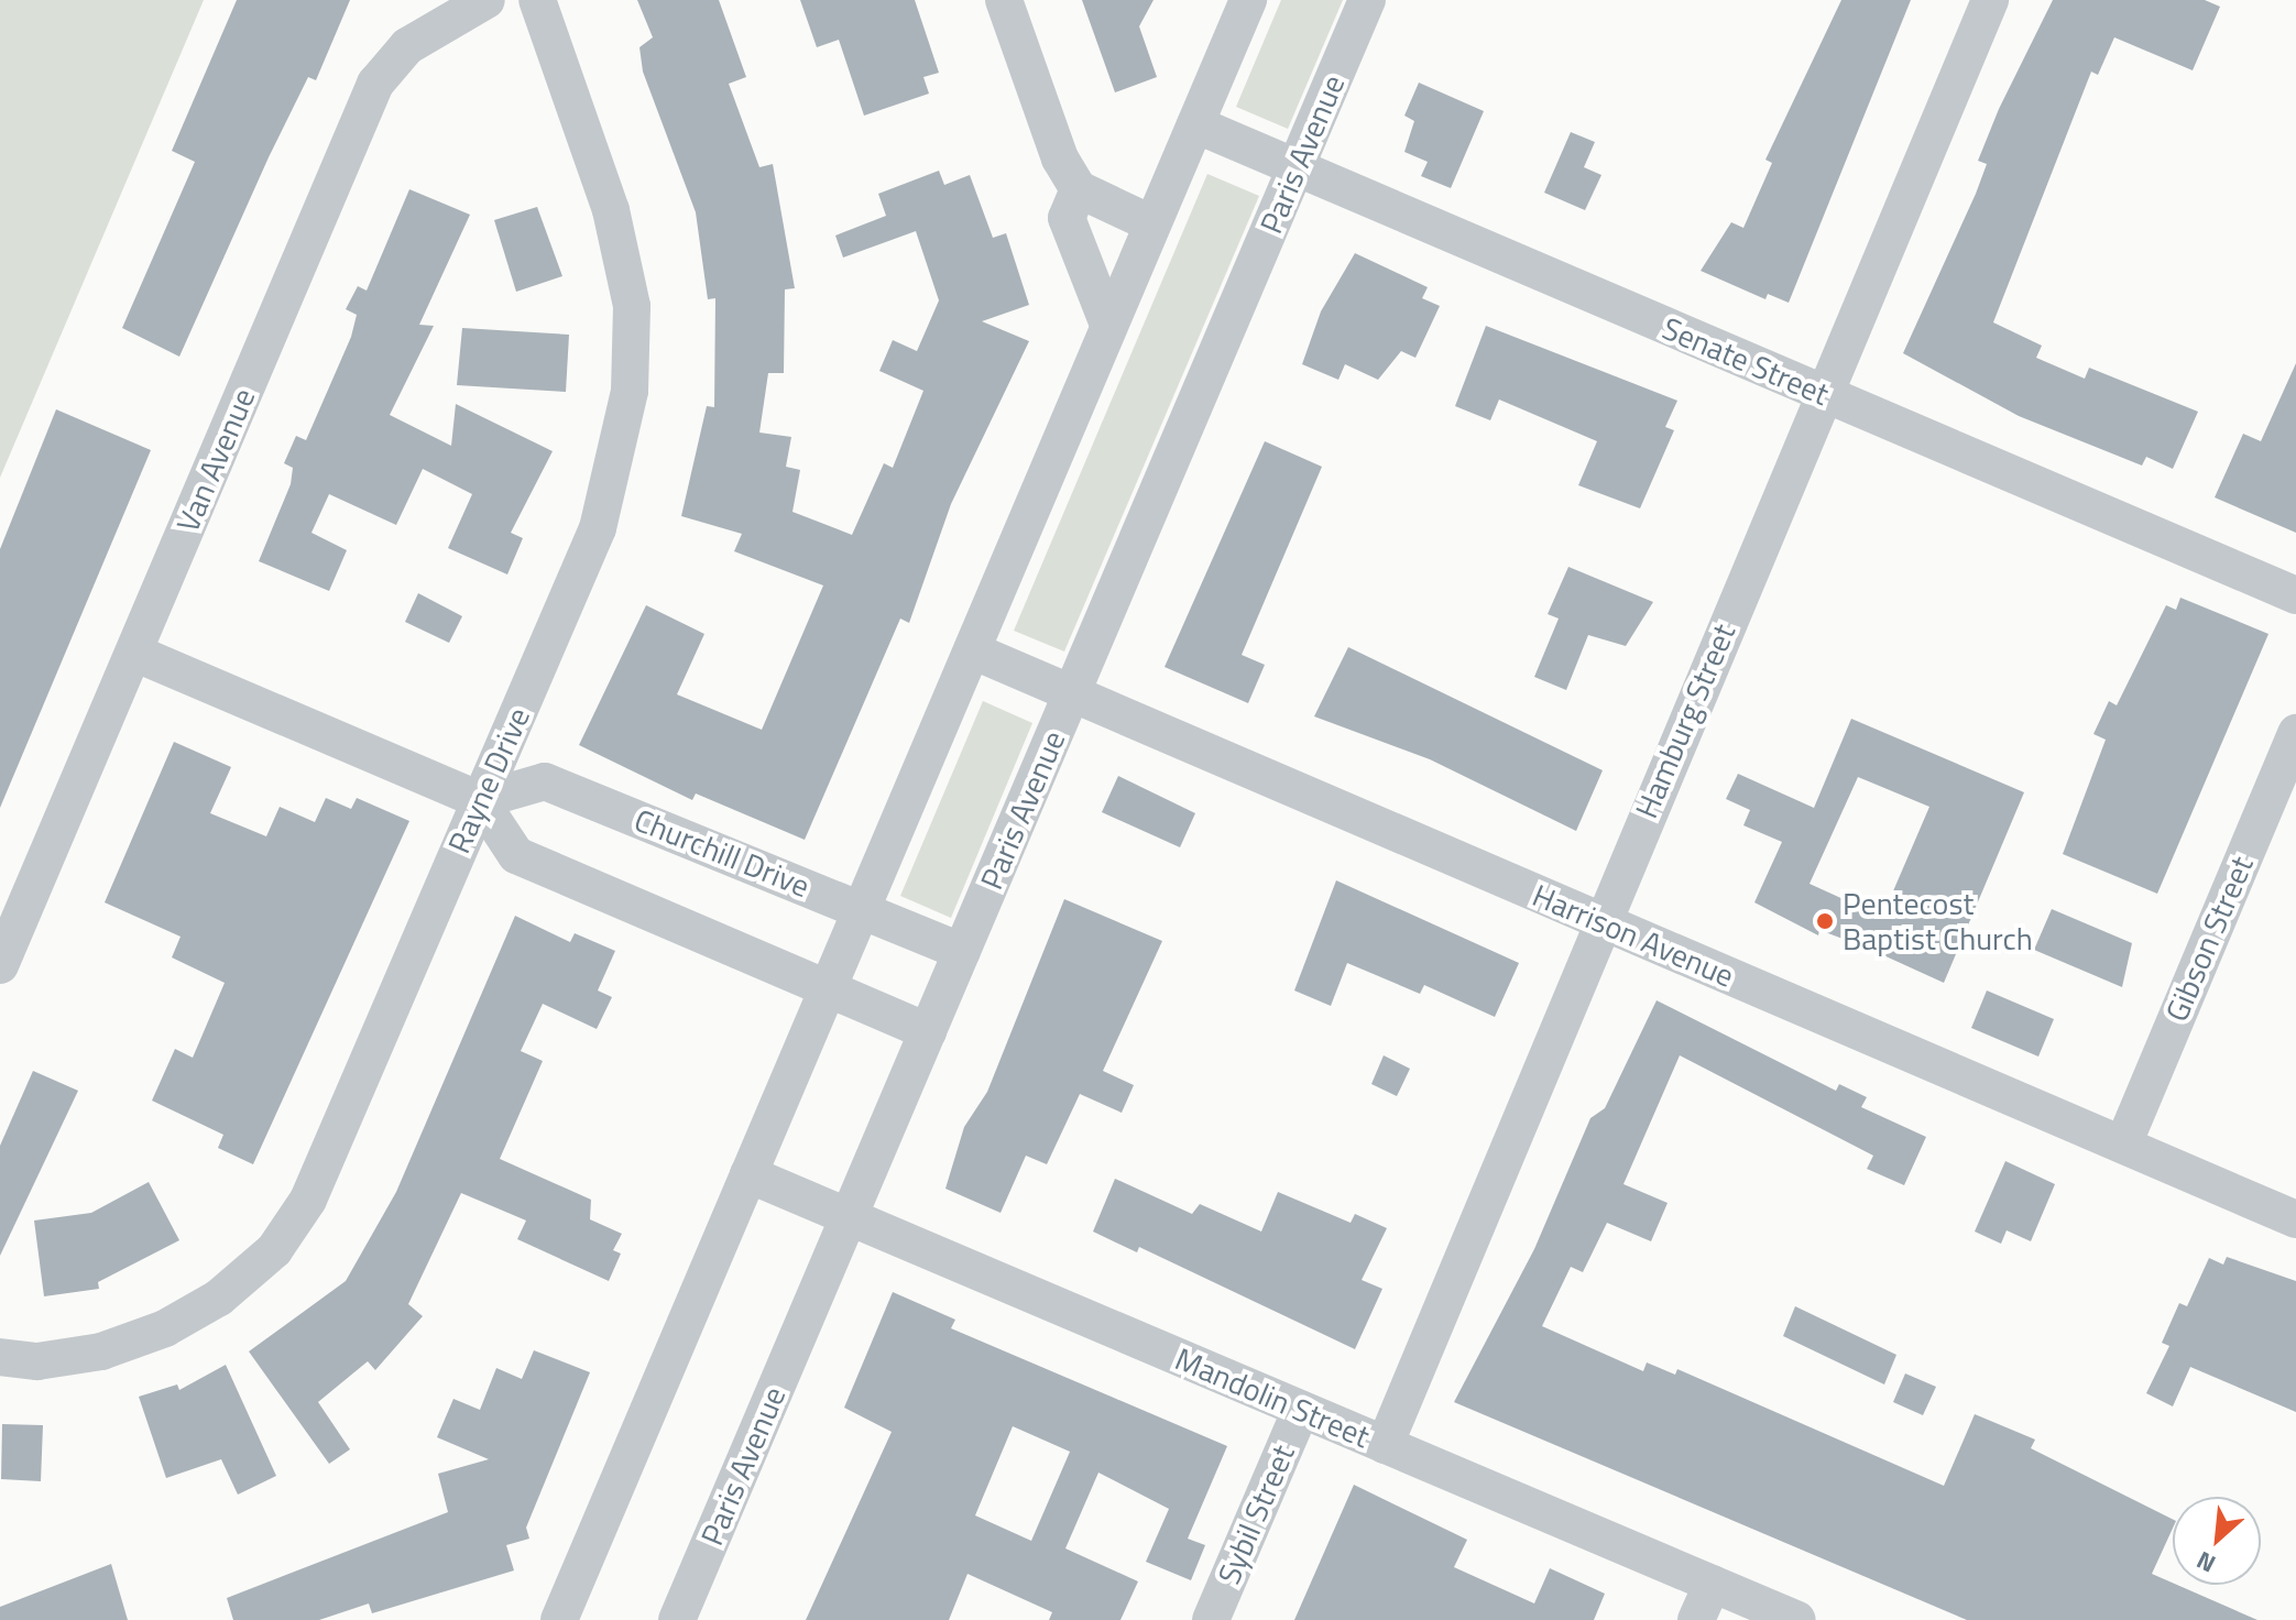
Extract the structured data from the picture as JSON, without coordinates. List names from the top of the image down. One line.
{"streets":{"street":["Paris Avenue","Senate Street","Van Avenue","Hamburg Street","Rayne Drive","Churchill Drive","Harrison Avenue","Gibson Street","Mandolin Street","Sybil Street"]},"crossings":[["Paris Avenue","Senate Street"],["Paris Avenue","Churchill Drive"],["Paris Avenue","Harrison Avenue"],["Paris Avenue","Mandolin Street"],["Senate Street","Hamburg Street"],["Hamburg Street","Harrison Avenue"],["Hamburg Street","Mandolin Street"],["Rayne Drive","Churchill Drive"],["Harrison Avenue","Gibson Street"],["Mandolin Street","Sybil Street"]],"places":["Pentecost Baptist Church"],"north":"bottom left"}
